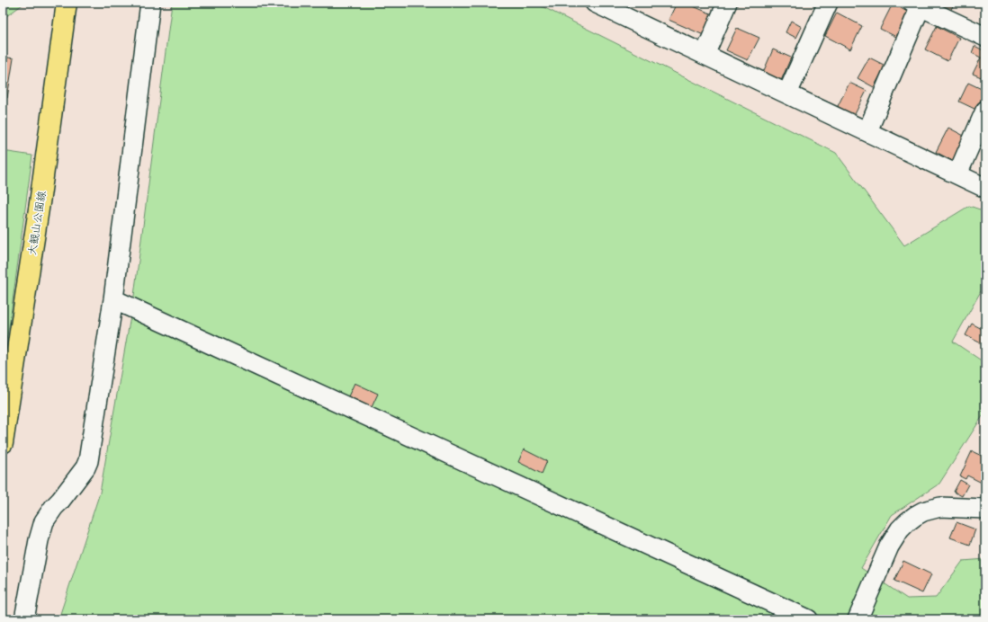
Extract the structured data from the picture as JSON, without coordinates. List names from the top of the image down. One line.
{"streets":{"main road":["大観山公園線"]}}
